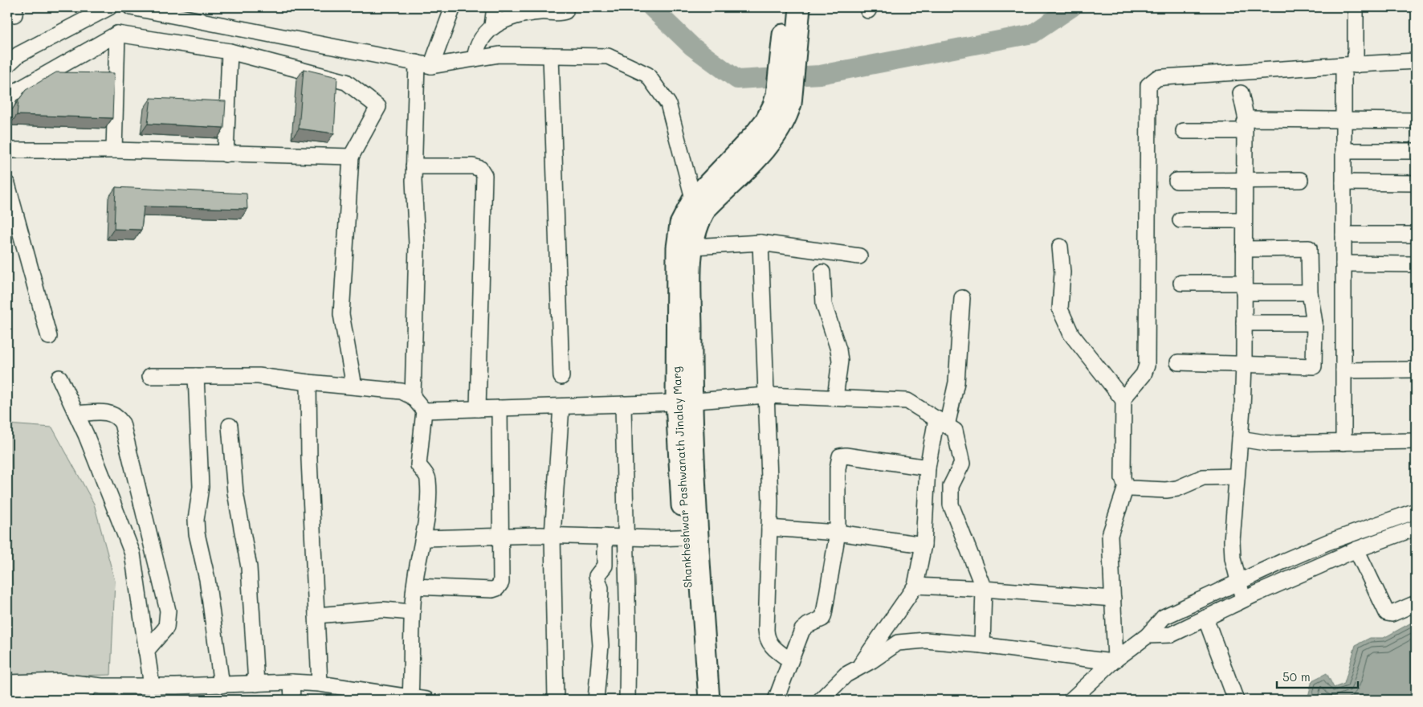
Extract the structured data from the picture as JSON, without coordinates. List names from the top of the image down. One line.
{"streets":{"main road":["Shankheshwar Pashwanath Jinalay Marg"]},"scale_bar":"50 m"}
